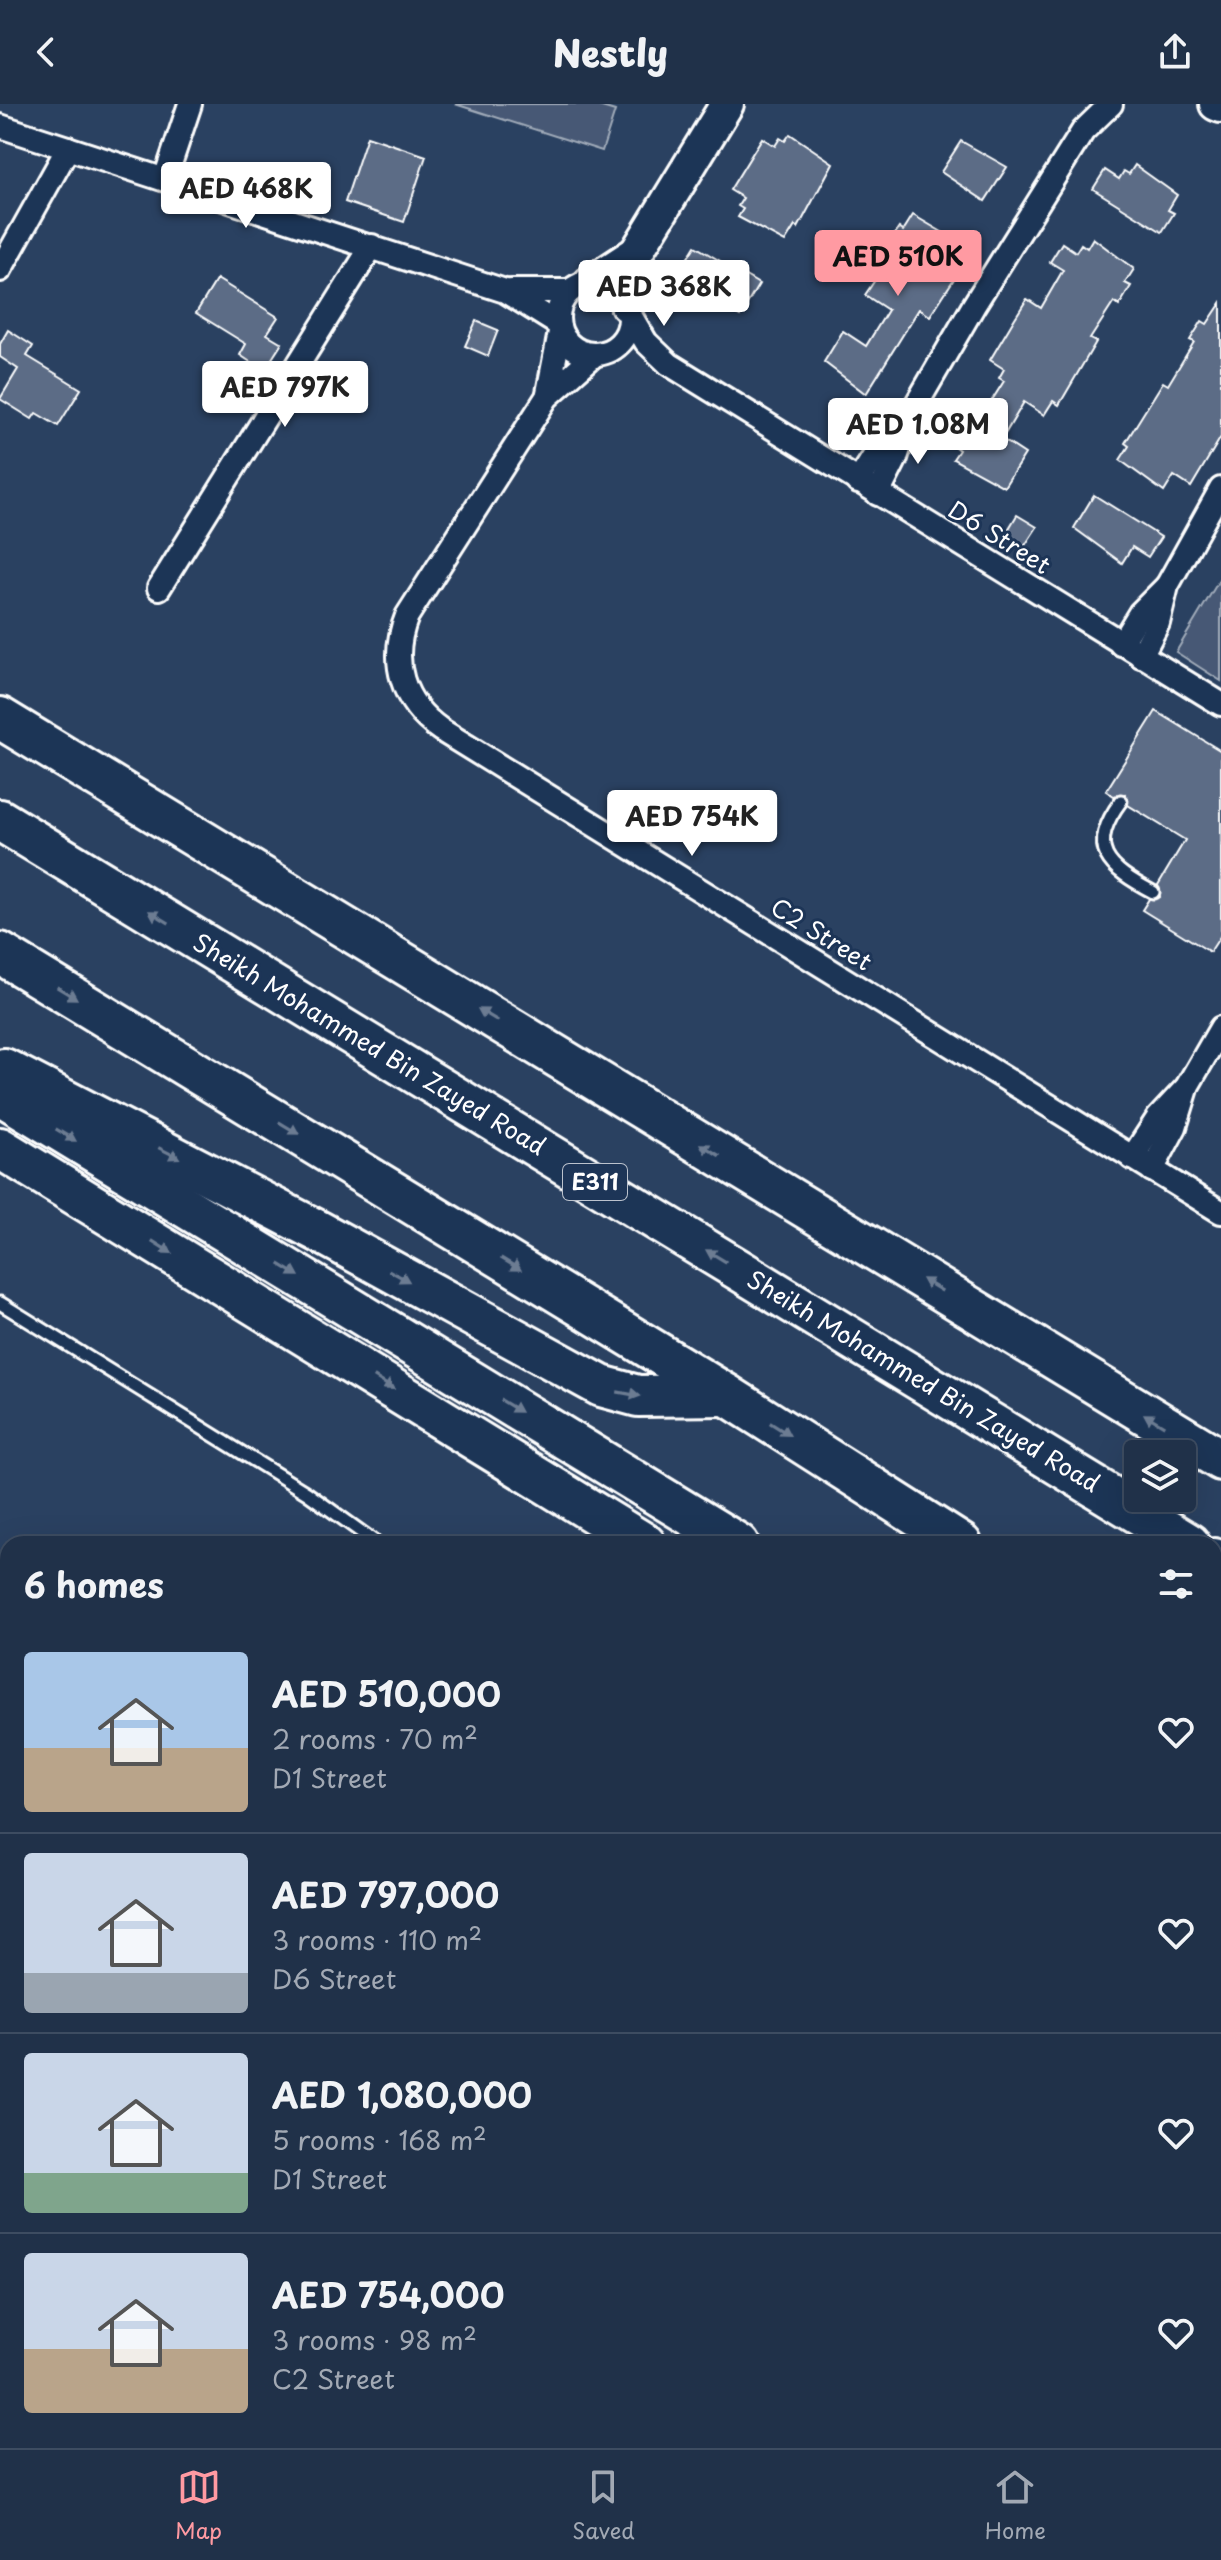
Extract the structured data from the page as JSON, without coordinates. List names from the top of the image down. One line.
{"streets":{"highway":["Sheikh Mohammed Bin Zayed Road","E311"],"street":["D6 Street","C2 Street"]},"crossings":[["D6 Street","C2 Street"]],"page":{"header":"Nestly","price":["AED 468K","AED 510K","AED 368K","AED 797K","AED 1.08M","AED 754K"],"heading":"6 homes","list":[{"name":"AED 510,000","note":"2 rooms · 70 m² · D1 Street"},{"name":"AED 797,000","note":"3 rooms · 110 m² · D6 Street"},{"name":"AED 1,080,000","note":"5 rooms · 168 m² · D1 Street"},{"name":"AED 754,000","note":"3 rooms · 98 m² · C2 Street"}],"tabs":["Map","Saved","Home"]}}
